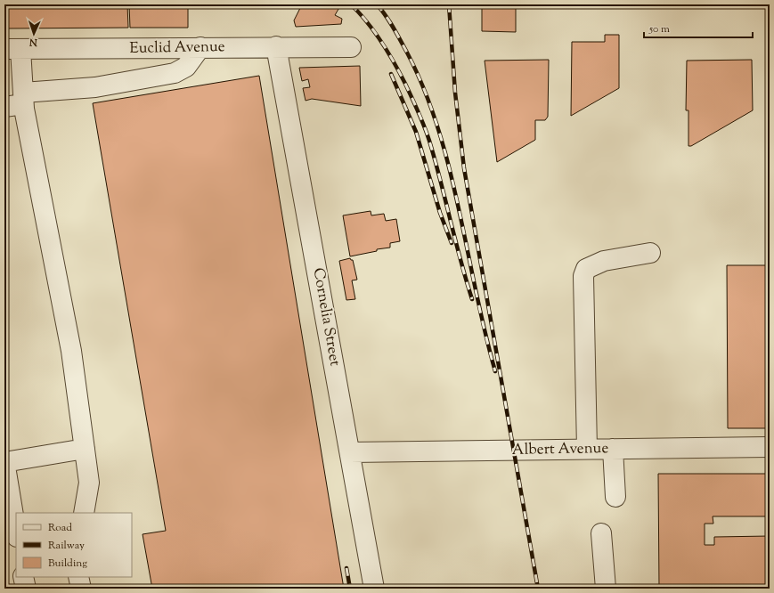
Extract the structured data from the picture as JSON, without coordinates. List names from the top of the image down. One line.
{"streets":{"street":["Euclid Avenue","Cornelia Street","Albert Avenue"]},"crossings":[["Euclid Avenue","Cornelia Street"],["Cornelia Street","Albert Avenue"]],"legend":["Road","Railway","Building"],"scale_bar":"50 m","north":"bottom"}
